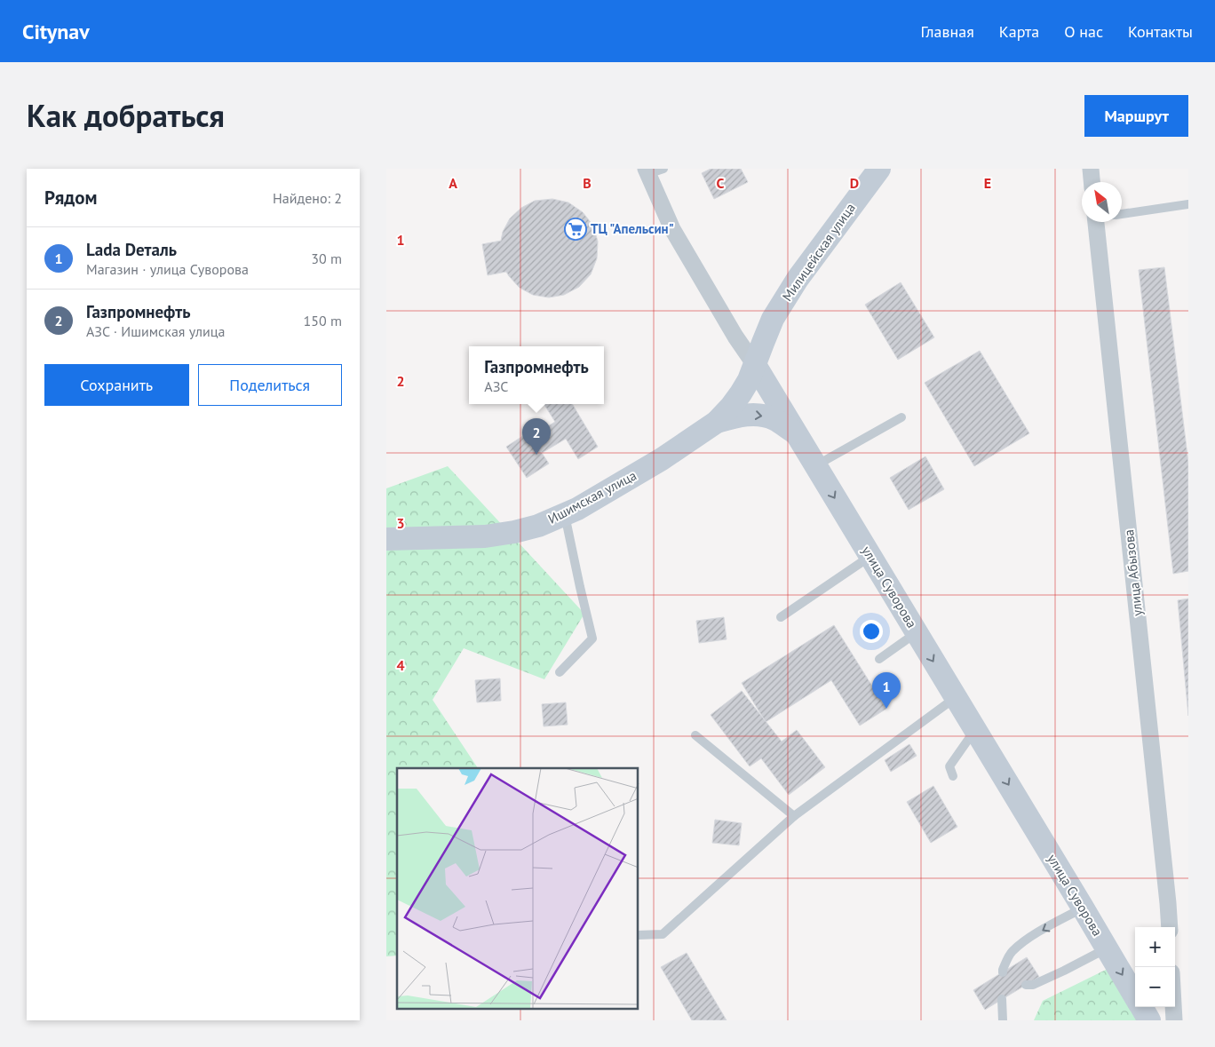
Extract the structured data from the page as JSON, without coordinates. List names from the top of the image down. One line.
{"streets":{"main road":["Милицейская улица","Ишимская улица","улица Суворова"],"street":["улица Абызова"]},"crossings":[["Милицейская улица","Ишимская улица"],["Милицейская улица","улица Суворова"],["Ишимская улица","улица Суворова"]],"one_way":["улица Суворова"],"places":{"supermarket":["ТЦ \"Апельсин\""]},"north":"top left","page":{"header":"Citynav","nav":["Главная","Карта","О нас","Контакты"],"title":"Как добраться","buttons":["Маршрут",["Сохранить","Поделиться"]],"heading":["Рядом","Найдено: 2"],"list":[{"mark":"1","name":"Lada Dеталь","note":"Магазин · улица Суворова","value":"30 m"},{"mark":"2","name":"Газпромнефть","note":"АЗС · Ишимская улица","value":"150 m"}],"popup":["Газпромнефть","АЗС"],"pins":["2","1"],"map_buttons":["+","−"]},"grid":{"columns":["A","B","C","D","E"],"rows":["1","2","3","4"]}}
